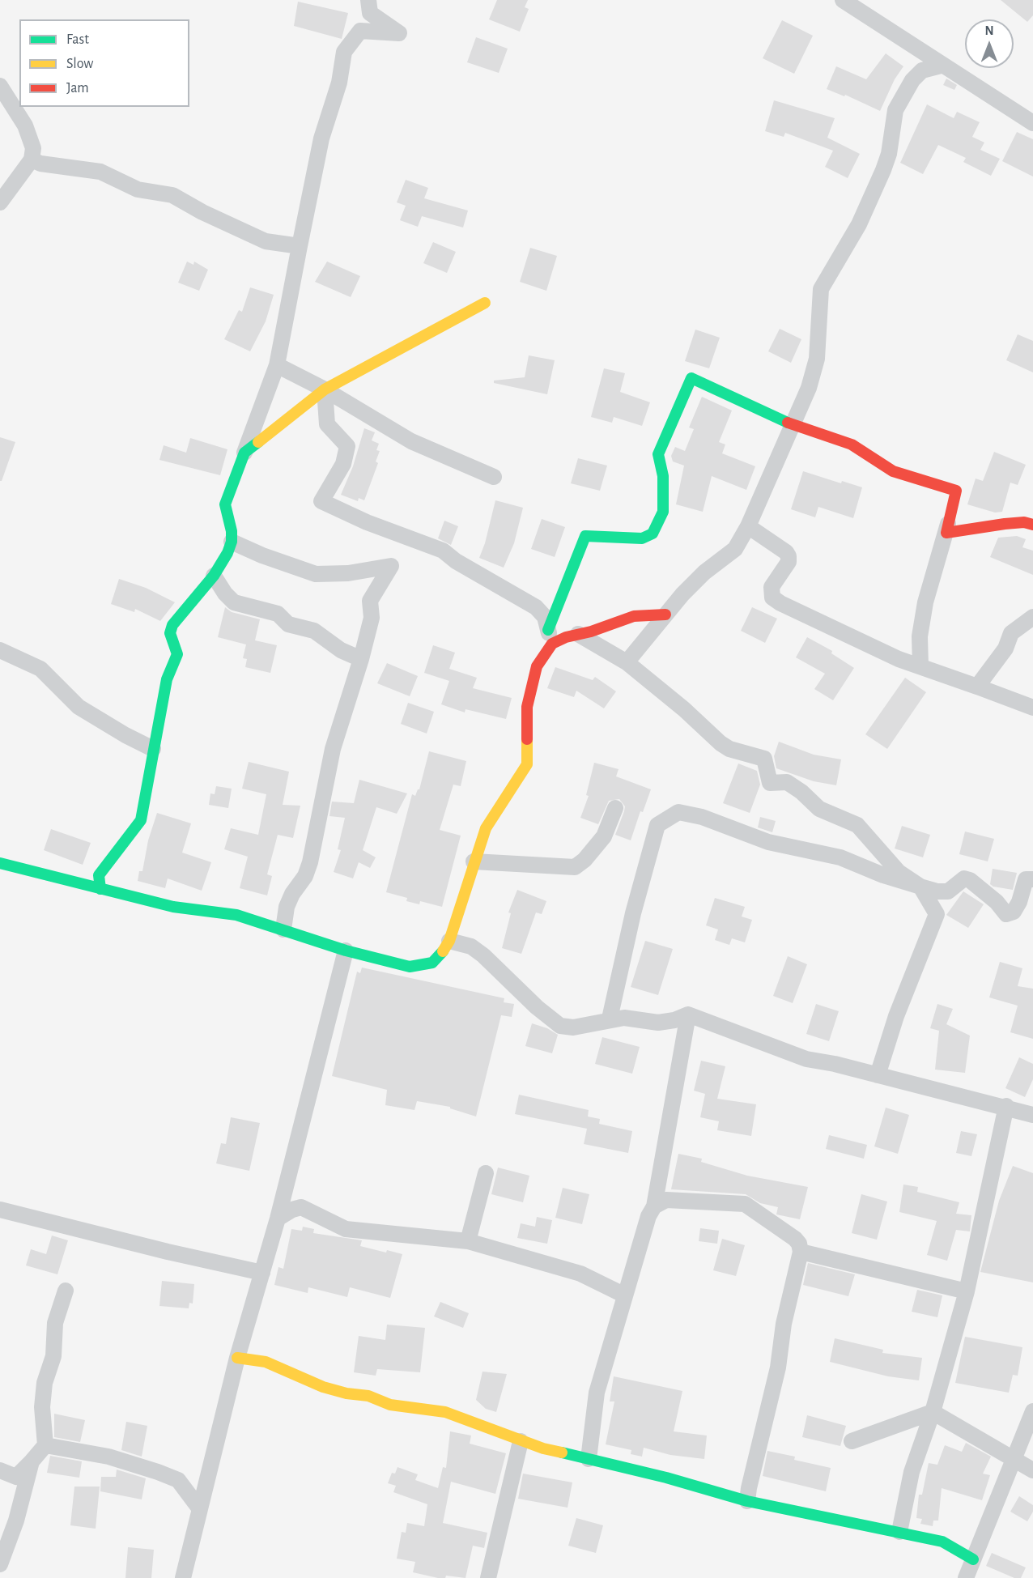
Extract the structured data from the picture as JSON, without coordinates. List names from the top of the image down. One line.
{"legend":["Fast","Slow","Jam"],"north":"top"}
